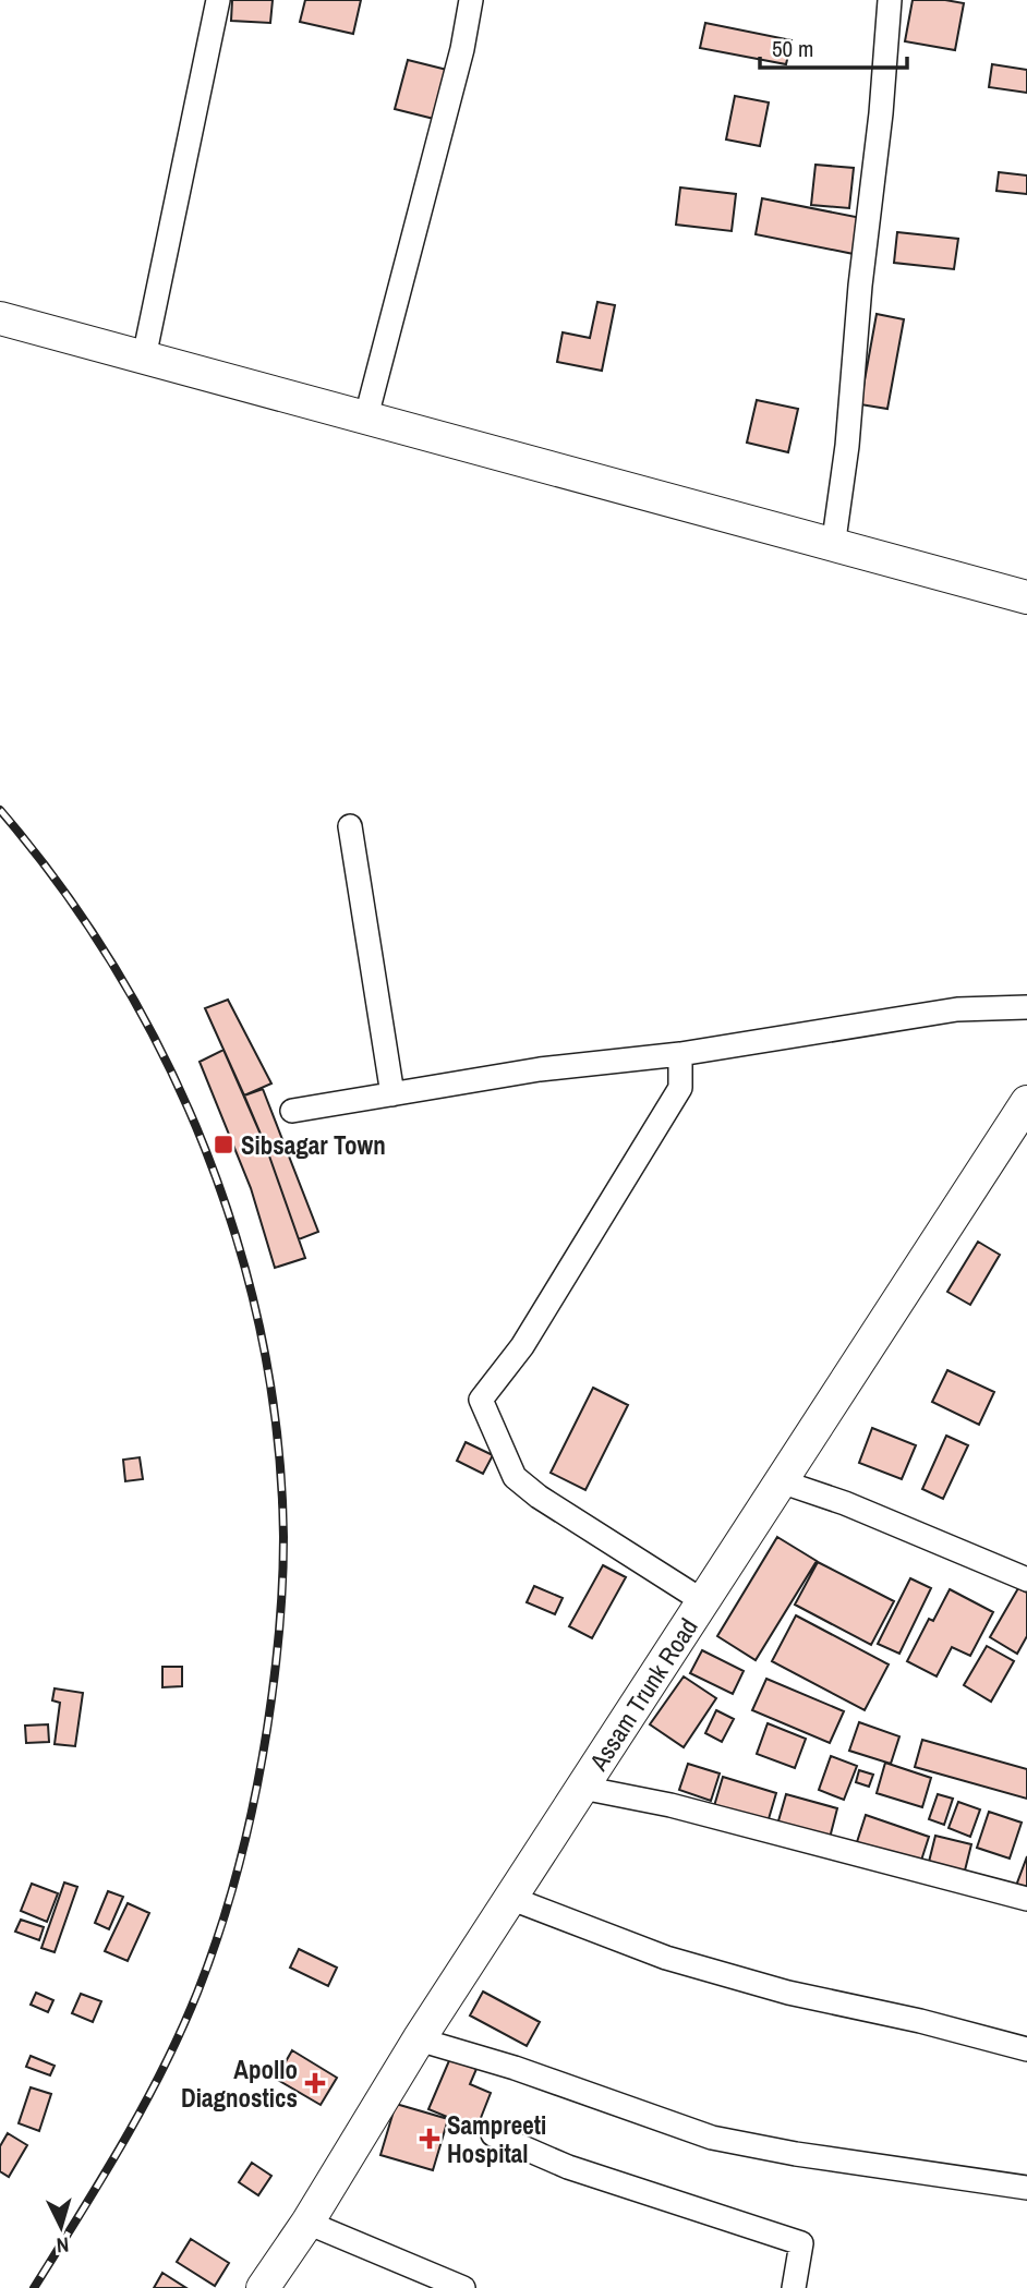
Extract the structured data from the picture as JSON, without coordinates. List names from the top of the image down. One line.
{"streets":{"highway":["Assam Trunk Road"]},"places":{"transit":["Sibsagar Town"],"health":["Apollo Diagnostics","Sampreeti Hospital"]},"scale_bar":"50 m","north":"bottom"}
